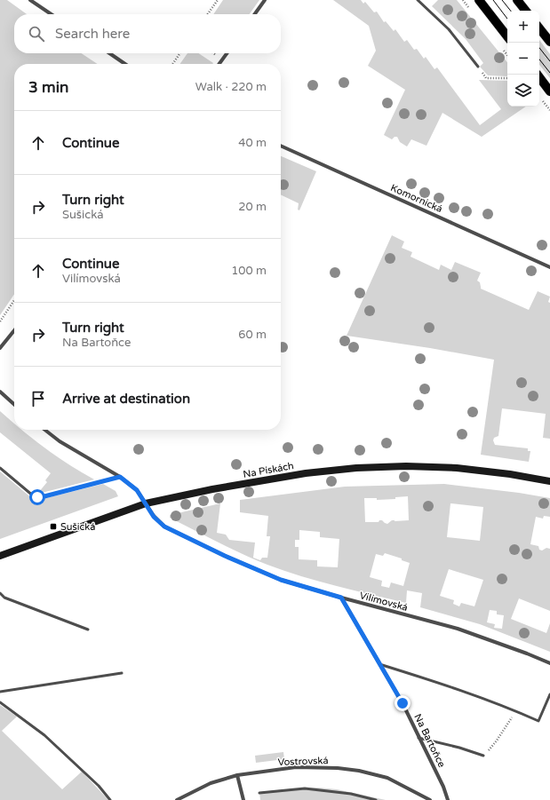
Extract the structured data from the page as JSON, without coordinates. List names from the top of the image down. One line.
{"streets":{"street":["Komornická","Na Pískách","Vilímovská","Na Bartoňce","Vostrovská"]},"crossings":[["Na Pískách","Vilímovská"],["Vilímovská","Na Bartoňce"]],"places":{"transit":["Sušická"]},"page":{"map_buttons":["+","−"],"search":"Search here","heading":["3 min","Walk · 220 m"],"list":[["Continue","40 m"],["Turn right","Sušická","20 m"],["Continue","Vilímovská","100 m"],["Turn right","Na Bartoňce","60 m"],"Arrive at destination"]}}
